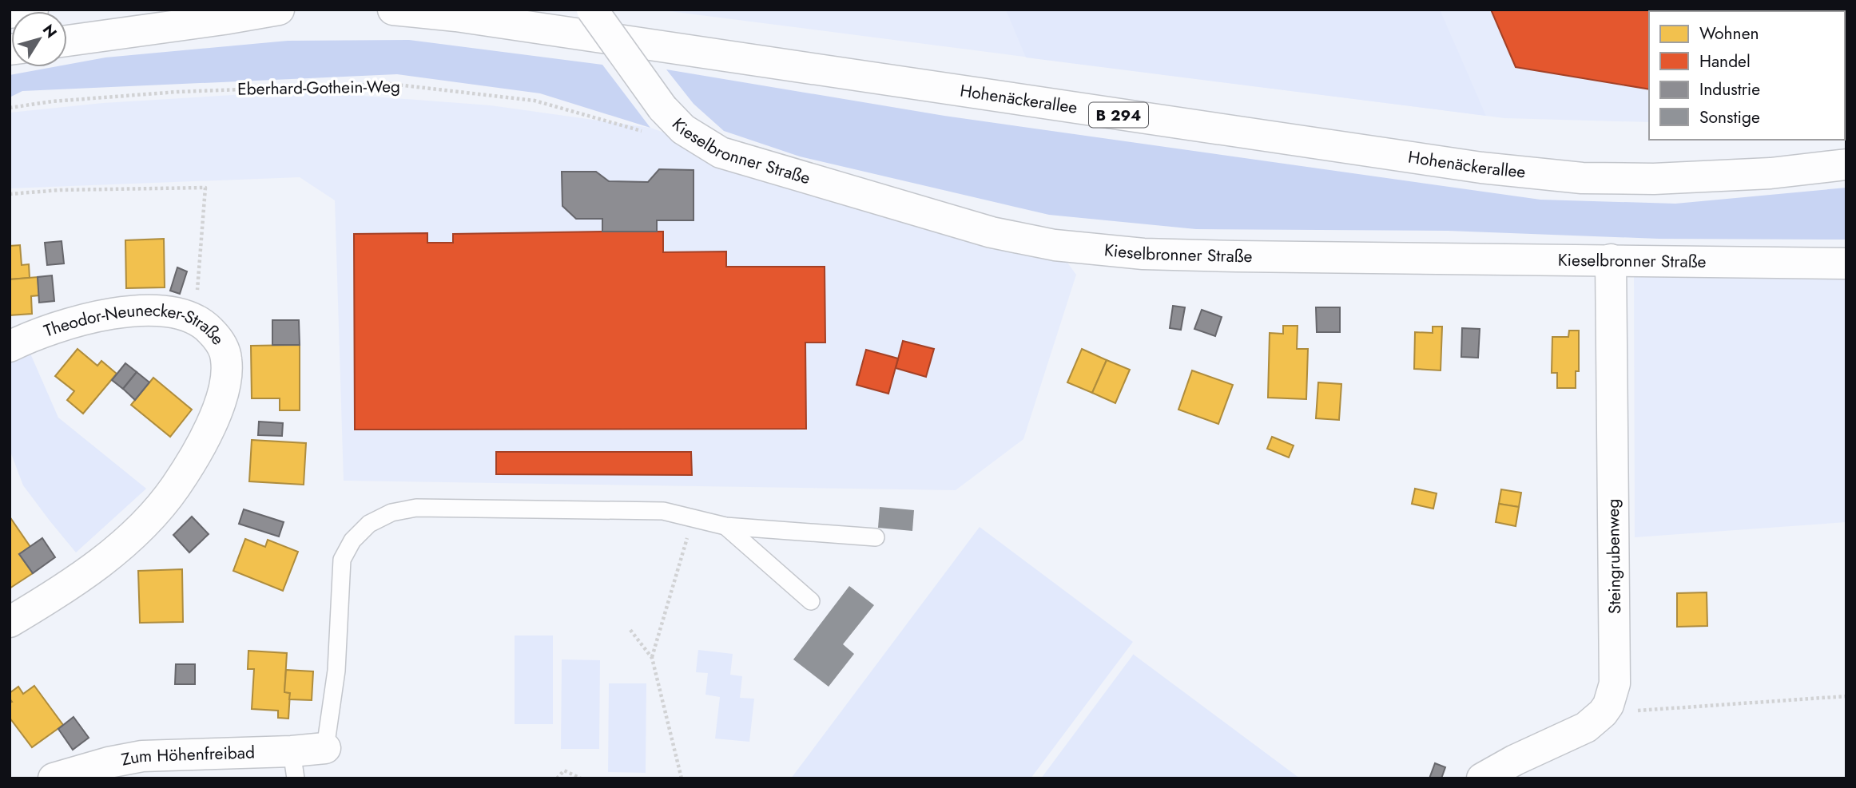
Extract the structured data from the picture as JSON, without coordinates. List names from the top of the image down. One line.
{"streets":{"street":["Hohenäckerallee","B 294","Kieselbronner Straße","Theodor-Neunecker-Straße","Steingrubenweg","Zum Höhenfreibad"],"path":["Eberhard-Gothein-Weg"]},"crossings":[["Eberhard-Gothein-Weg","Kieselbronner Straße"],["Kieselbronner Straße","Steingrubenweg"]],"legend":["Wohnen","Handel","Industrie","Sonstige"],"north":"top right"}
